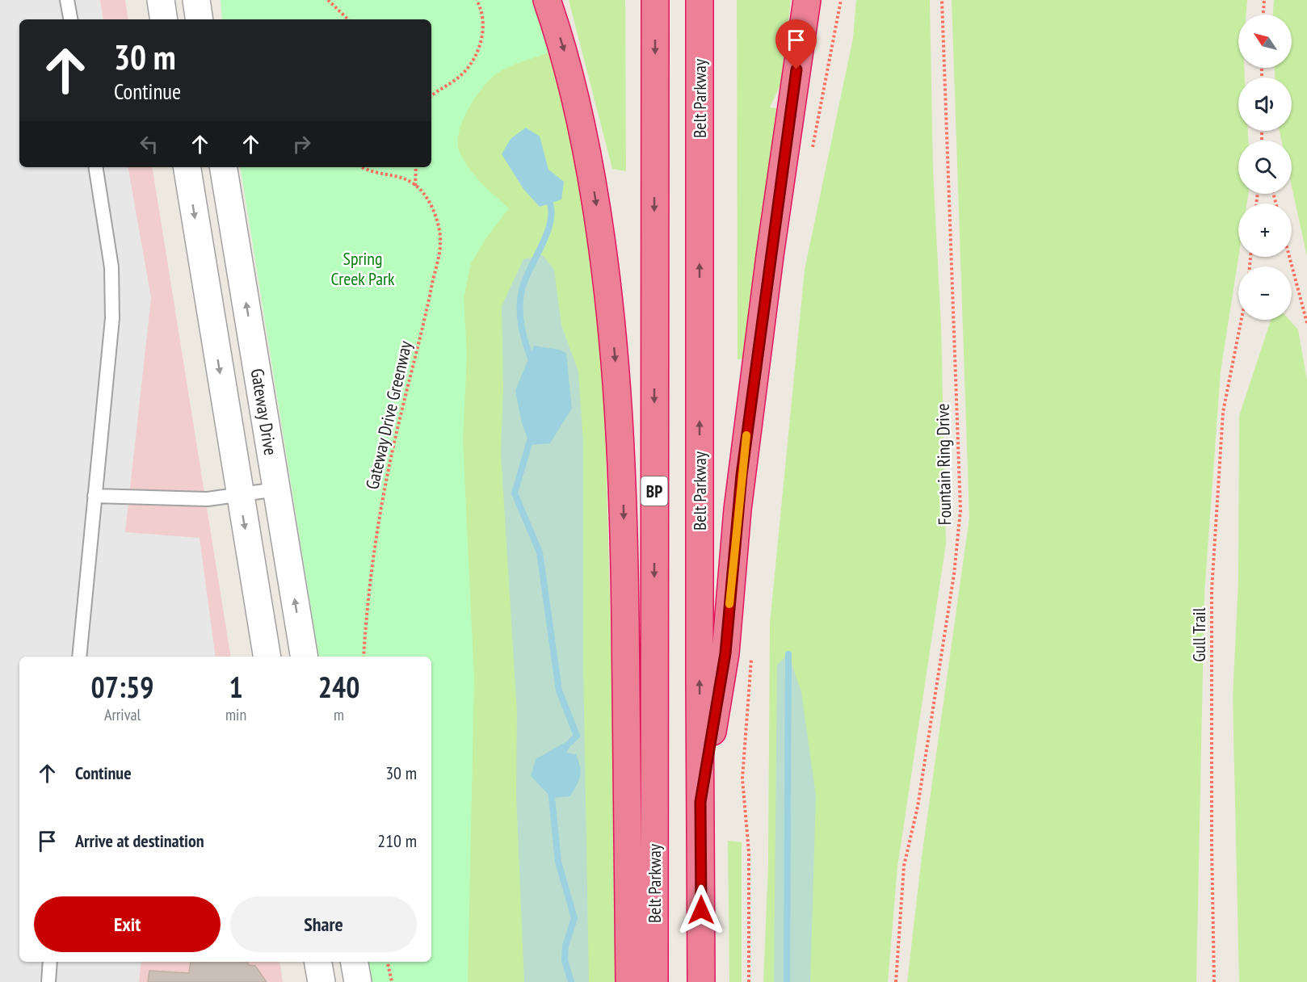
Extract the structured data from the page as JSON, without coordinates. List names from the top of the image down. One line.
{"streets":{"highway":["Belt Parkway","BP"],"street":["Gateway Drive"],"path":["Gateway Drive Greenway","Fountain Ring Drive","Gull Trail"]},"parks":["Spring Creek Park"],"north":"top left","page":{"map_buttons":["+","−"],"turn":["30 m","Continue"],"eta":["07:59","Arrival","1","min","240","m"],"list":[{"name":"Continue","value":"30 m"},{"name":"Arrive at destination","value":"210 m"}],"buttons":["Exit","Share"]}}
